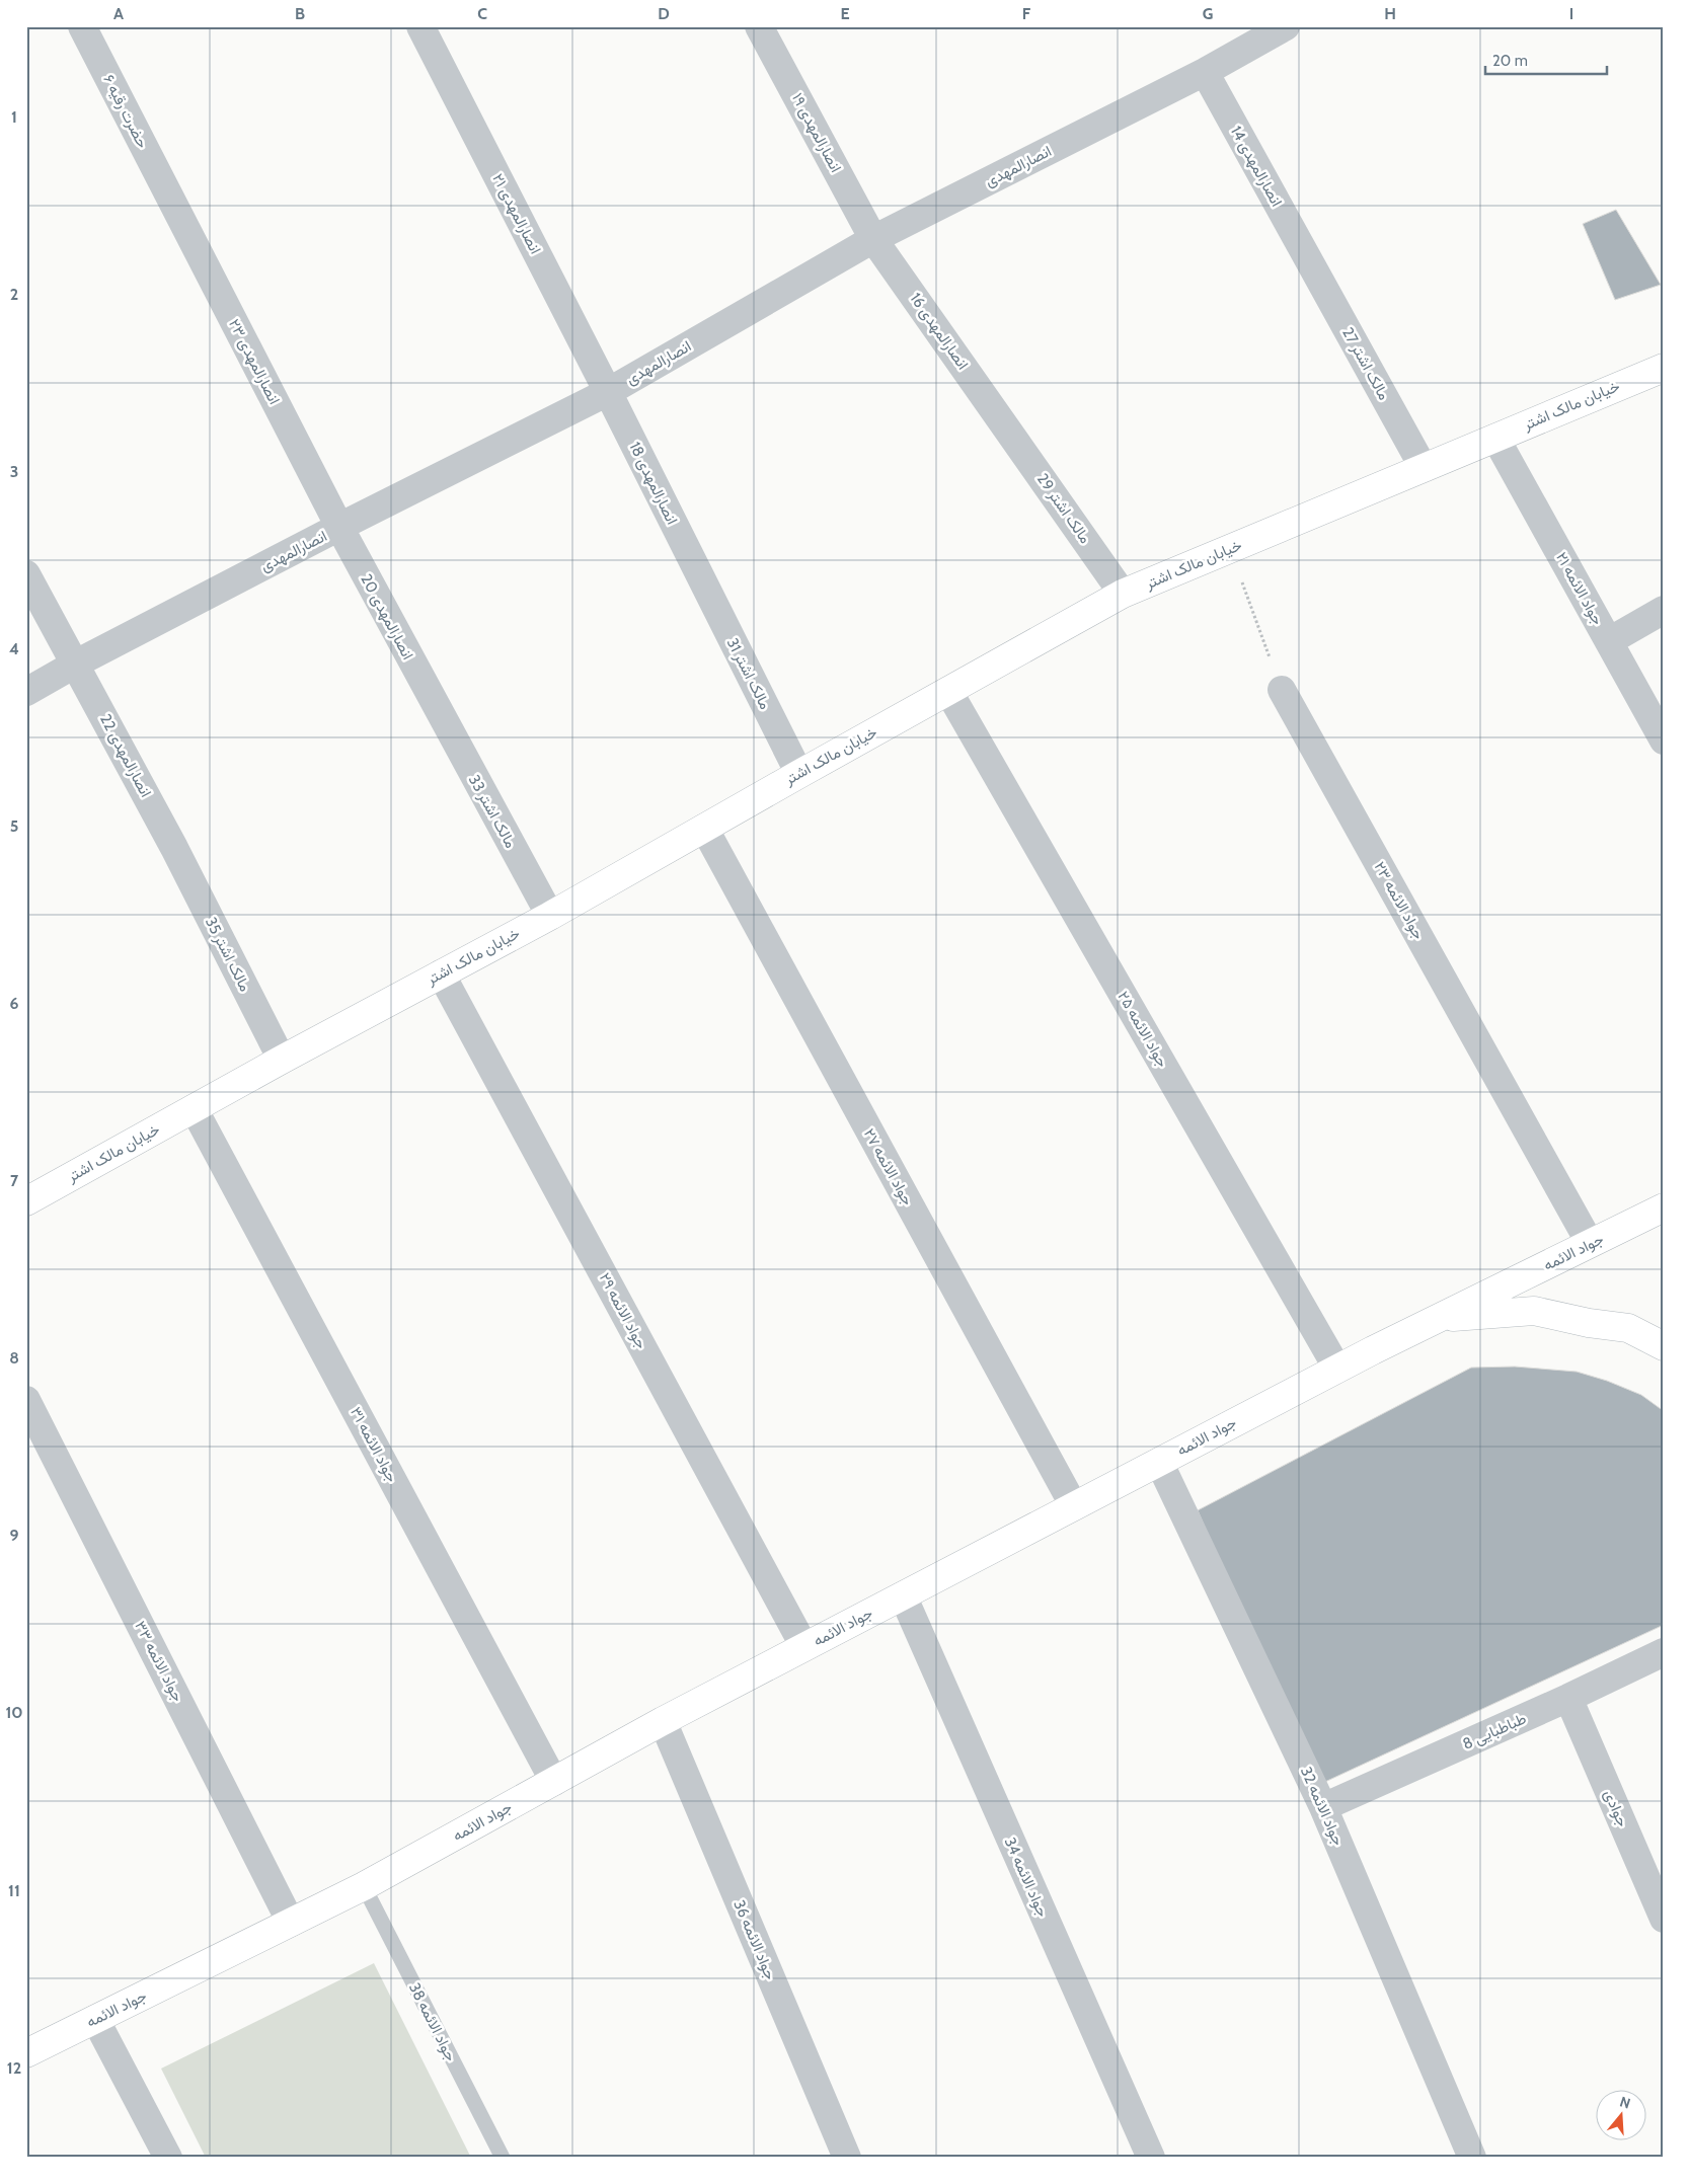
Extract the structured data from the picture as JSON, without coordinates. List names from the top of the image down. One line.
{"streets":{"street":["حضرت رقیه ۶","انصارالمهدی ۱۹","انصارالمهدی","انصارالمهدی 14","انصارالمهدی ۲۱","انصارالمهدی 16","انصارالمهدی ۲۳","مالک اشتر 27","خیابان مالک اشتر","انصارالمهدی 18","مالک اشتر 29","جواد الائمه ۲۱","انصارالمهدی 20","مالک اشتر 31","انصارالمهدی 22","مالک اشتر 33","جواد الائمه ۲۳","مالک اشتر 35","جواد الائمه ۲۵","جواد الائمه ۲۷","جواد الائمه","جواد الائمه ۲۹","جواد الائمه ۳۱","جواد الائمه ۳۳","طباطبایی 8","جواد الائمه 32","جوادی","جواد الائمه 34","جواد الائمه 36"],"lane":["جواد الائمه 38"]},"crossings":[["حضرت رقیه ۶","انصارالمهدی ۲۳"],["انصارالمهدی ۱۹","انصارالمهدی"],["انصارالمهدی ۱۹","انصارالمهدی 16"],["انصارالمهدی","انصارالمهدی 14"],["انصارالمهدی","انصارالمهدی ۲۱"],["انصارالمهدی","انصارالمهدی 16"],["انصارالمهدی","انصارالمهدی ۲۳"],["انصارالمهدی","انصارالمهدی 18"],["انصارالمهدی","انصارالمهدی 20"],["انصارالمهدی","انصارالمهدی 22"],["انصارالمهدی 14","مالک اشتر 27"],["انصارالمهدی ۲۱","انصارالمهدی 18"],["انصارالمهدی 16","مالک اشتر 29"],["انصارالمهدی ۲۳","انصارالمهدی 20"],["مالک اشتر 27","خیابان مالک اشتر"],["خیابان مالک اشتر","مالک اشتر 29"],["خیابان مالک اشتر","جواد الائمه ۲۱"],["خیابان مالک اشتر","مالک اشتر 31"],["خیابان مالک اشتر","مالک اشتر 33"],["خیابان مالک اشتر","مالک اشتر 35"],["خیابان مالک اشتر","جواد الائمه ۲۵"],["خیابان مالک اشتر","جواد الائمه ۲۷"],["خیابان مالک اشتر","جواد الائمه ۲۹"],["خیابان مالک اشتر","جواد الائمه ۳۱"],["انصارالمهدی 18","مالک اشتر 31"],["انصارالمهدی 20","مالک اشتر 33"],["انصارالمهدی 22","مالک اشتر 35"],["جواد الائمه ۲۳","جواد الائمه"],["جواد الائمه ۲۵","جواد الائمه"],["جواد الائمه ۲۷","جواد الائمه"],["جواد الائمه","جواد الائمه ۲۹"],["جواد الائمه","جواد الائمه ۳۱"],["جواد الائمه","جواد الائمه ۳۳"],["جواد الائمه","جواد الائمه 32"],["جواد الائمه","جواد الائمه 34"],["جواد الائمه","جواد الائمه 36"],["جواد الائمه","جواد الائمه 38"],["طباطبایی 8","جواد الائمه 32"],["طباطبایی 8","جوادی"]],"scale_bar":"20 m","north":"top","grid":{"columns":["A","B","C","D","E","F","G","H","I"],"rows":["1","2","3","4","5","6","7","8","9","10","11","12"]}}
